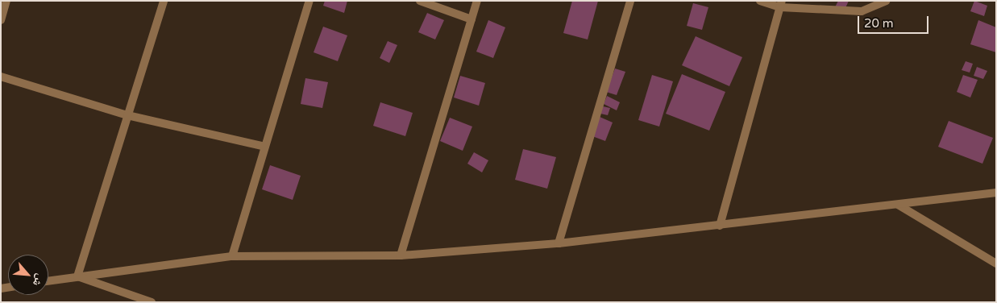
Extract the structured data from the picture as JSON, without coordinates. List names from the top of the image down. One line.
{"scale_bar":"20 m","north":"bottom right"}
